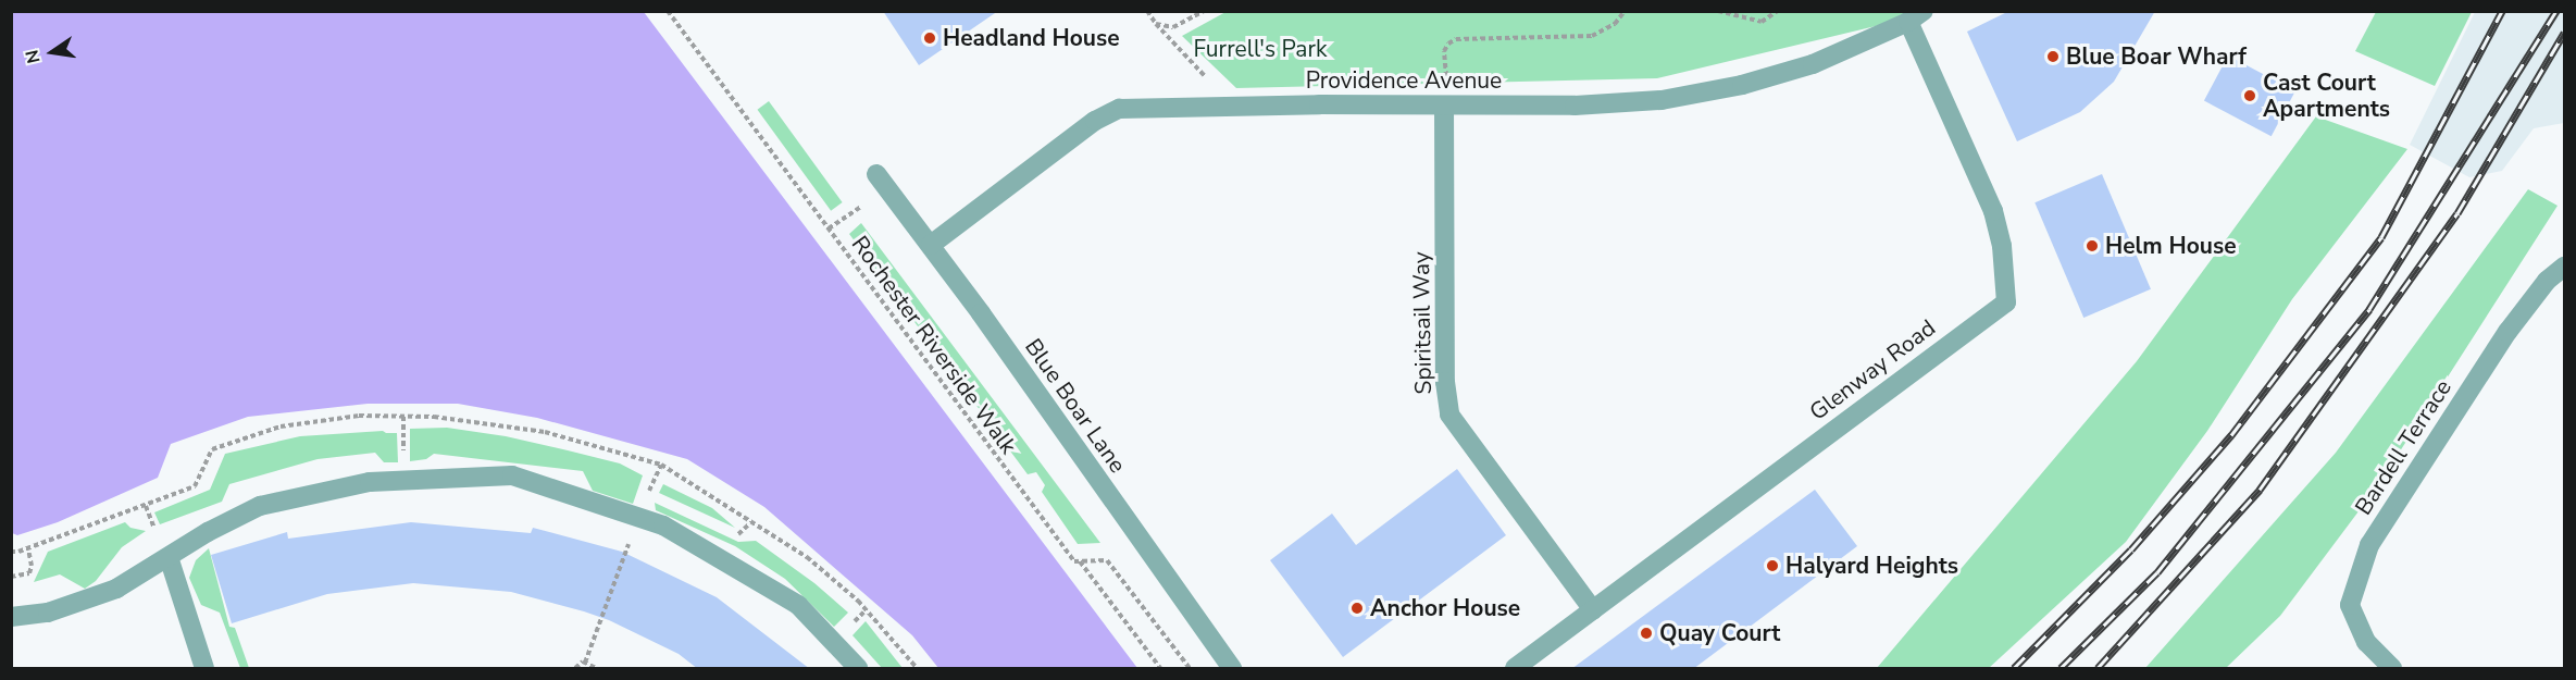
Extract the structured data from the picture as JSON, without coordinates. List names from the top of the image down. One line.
{"streets":{"street":["Providence Avenue","Spiritsail Way","Glenway Road","Blue Boar Lane","Bardell Terrace"],"path":["Rochester Riverside Walk"]},"crossings":[["Providence Avenue","Spiritsail Way"],["Providence Avenue","Glenway Road"],["Providence Avenue","Blue Boar Lane"],["Spiritsail Way","Glenway Road"]],"parks":["Furrell's Park"],"places":["Headland House","Blue Boar Wharf","Cast Court Apartments","Helm House","Halyard Heights","Anchor House","Quay Court"],"north":"left"}
